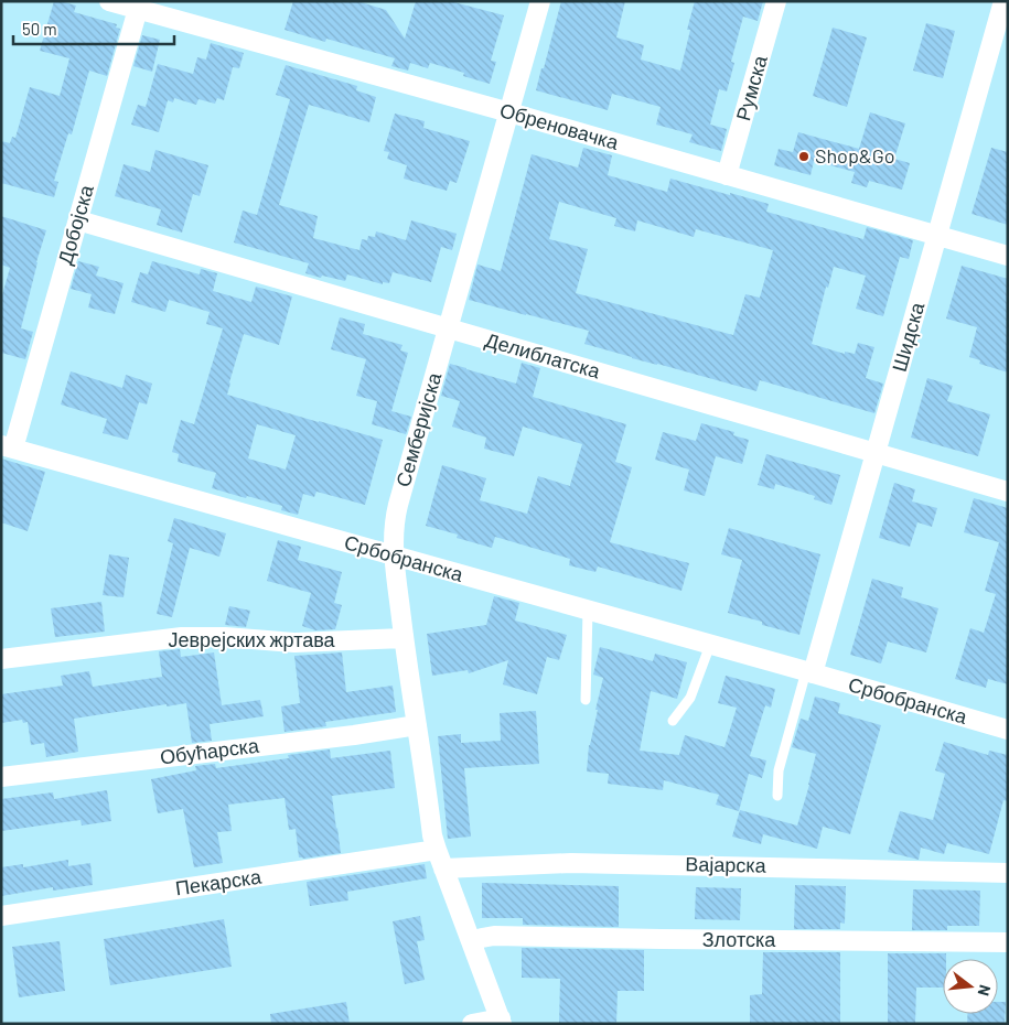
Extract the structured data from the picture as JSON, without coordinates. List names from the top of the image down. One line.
{"streets":{"street":["Румска","Обреновачка","Добојска","Шидска","Делиблатска","Семберијска","Србобранска","Јеврејских жртава","Обућарска","Вајарска","Пекарска","Злотска"]},"crossings":[["Румска","Обреновачка"],["Обреновачка","Добојска"],["Обреновачка","Шидска"],["Обреновачка","Семберијска"],["Добојска","Делиблатска"],["Добојска","Србобранска"],["Шидска","Делиблатска"],["Шидска","Србобранска"],["Делиблатска","Семберијска"],["Семберијска","Србобранска"],["Семберијска","Јеврејских жртава"],["Семберијска","Обућарска"],["Семберијска","Вајарска"],["Семберијска","Пекарска"],["Семберијска","Злотска"]],"places":["Shop&Go"],"scale_bar":"50 m","north":"right"}
